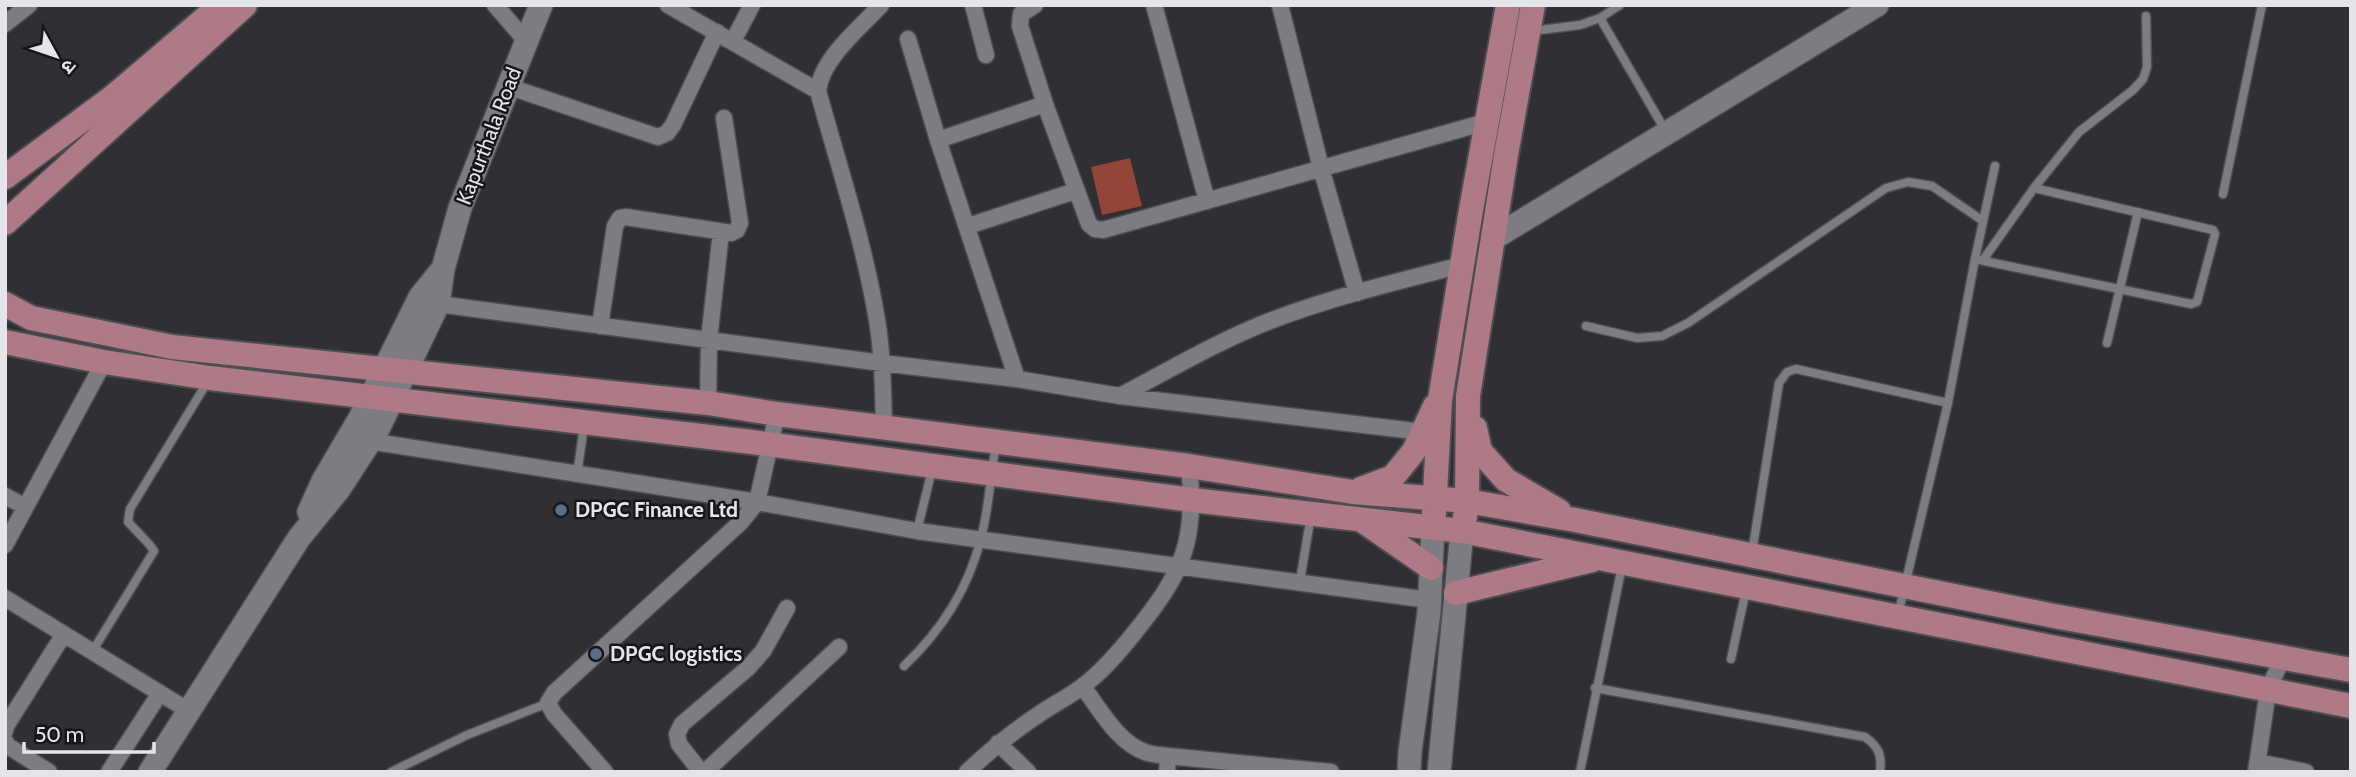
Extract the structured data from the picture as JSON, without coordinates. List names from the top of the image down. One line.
{"streets":{"main road":["Kapurthala Road"]},"places":["DPGC Finance Ltd","DPGC logistics"],"scale_bar":"50 m","north":"bottom right"}
